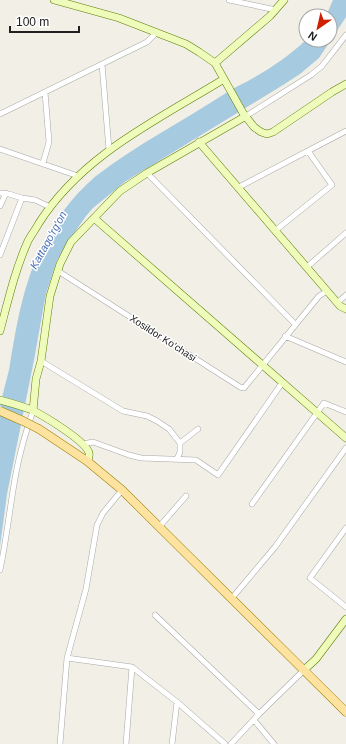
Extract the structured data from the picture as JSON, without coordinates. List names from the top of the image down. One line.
{"streets":{"street":["Xosildor Ko’chasi"]},"water":["Kattaqo'rg'on"],"scale_bar":"100 m","north":"bottom left"}
